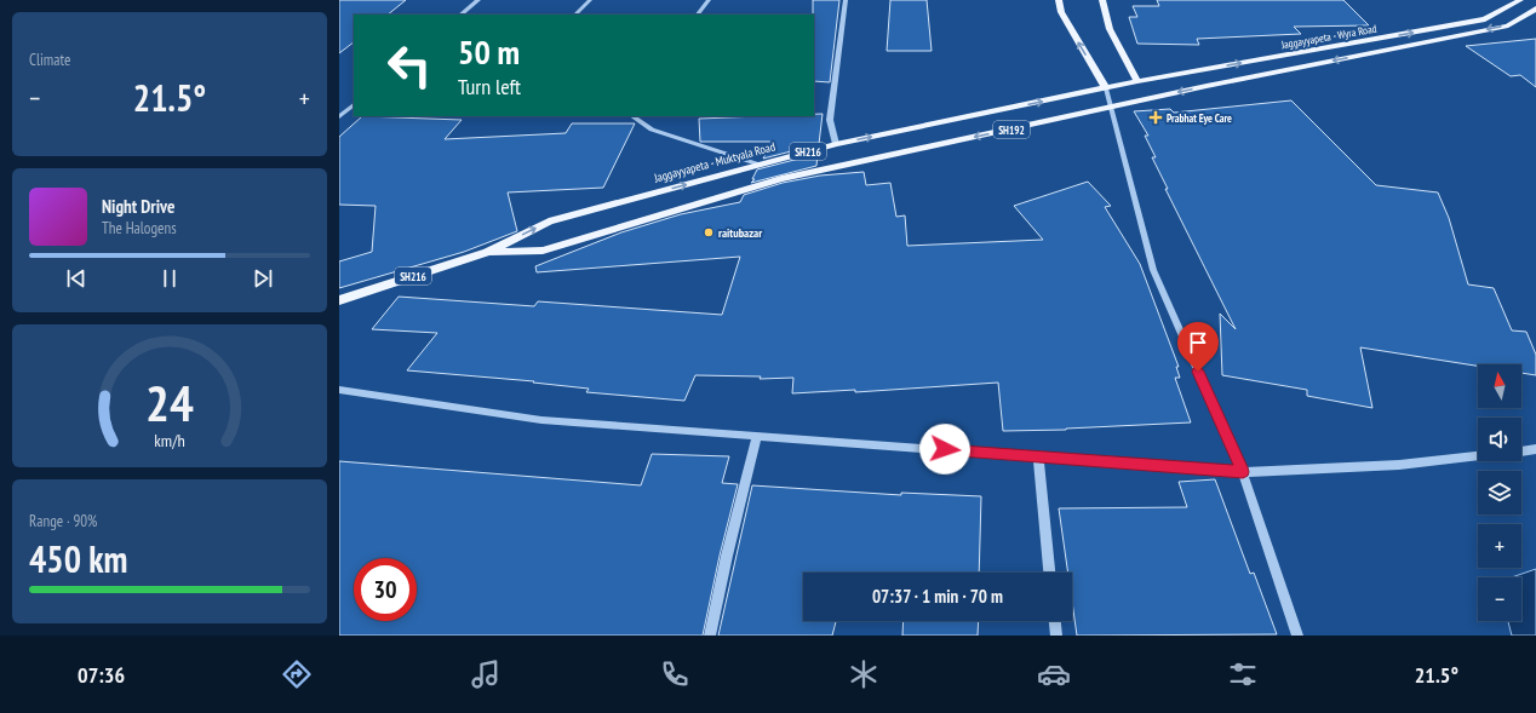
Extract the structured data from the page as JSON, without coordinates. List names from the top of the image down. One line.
{"streets":{"main road":["Jaggayyapeta - Wyra Road","SH192","SH216","Jaggayyapeta - Muktyala Road"]},"crossings":[["Jaggayyapeta - Wyra Road","Jaggayyapeta - Muktyala Road"],["SH192","Jaggayyapeta - Muktyala Road"]],"places":{"health":["Prabhat Eye Care"],"other":["raitubazar"]},"north":"top","page":{"tile":["Climate",["Range · 90%","450 km"]],"turn":["50 m","Turn left"],"heat":["−","21.5°","+"],"song":["Night Drive","The Halogens"],"map_buttons":["+","−"],"limit":"30","trip":"07:37 · 1 min · 70 m","tabs":["07:36","21.5°"],"gauge":["24","km/h"]}}
